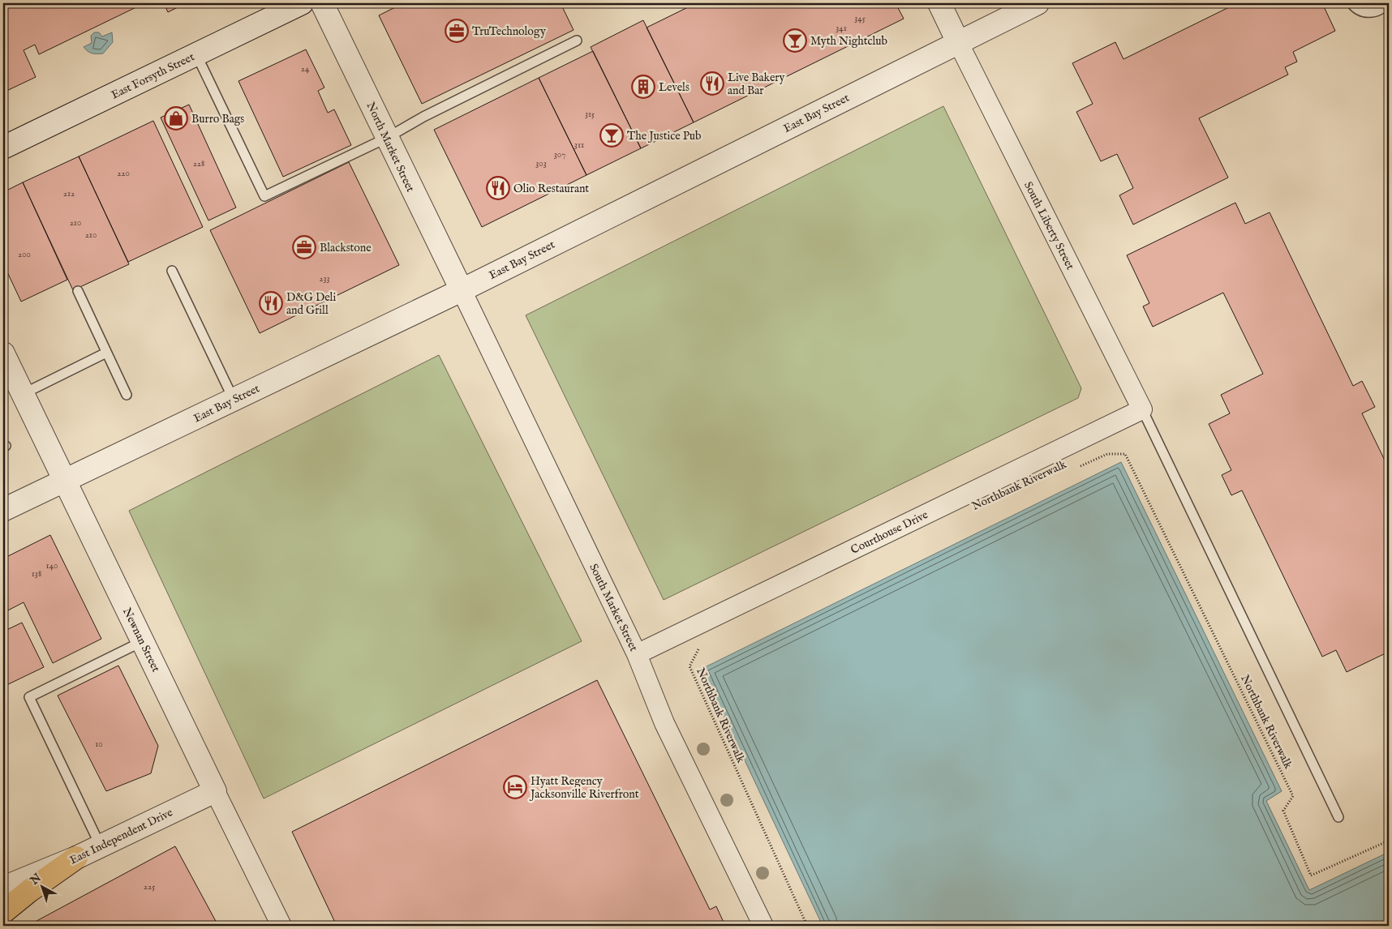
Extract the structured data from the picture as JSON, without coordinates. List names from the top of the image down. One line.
{"streets":{"street":["East Forsyth Street","East Bay Street","North Market Street","South Liberty Street","Courthouse Drive","South Market Street","Newnan Street","East Independent Drive"],"path":["Northbank Riverwalk"]},"crossings":[["East Bay Street","North Market Street"],["East Bay Street","South Liberty Street"],["East Bay Street","South Market Street"],["East Bay Street","Newnan Street"],["North Market Street","South Market Street"],["South Liberty Street","Courthouse Drive"],["Courthouse Drive","South Market Street"],["Newnan Street","East Independent Drive"]],"places":{"office":["TruTechnology","Blackstone"],"bar":["Myth Nightclub","The Justice Pub"],"restaurant":["Live Bakery and Bar","Olio Restaurant","D&G Deli and Grill"],"building":["Levels"],"shop":["Burro Bags"],"hotel":["Hyatt Regency Jacksonville Riverfront"]},"house_numbers":["345","341","24","315","311","307","228","303","220","212","210","210","200","233","140","138","10","225"],"north":"top left"}
